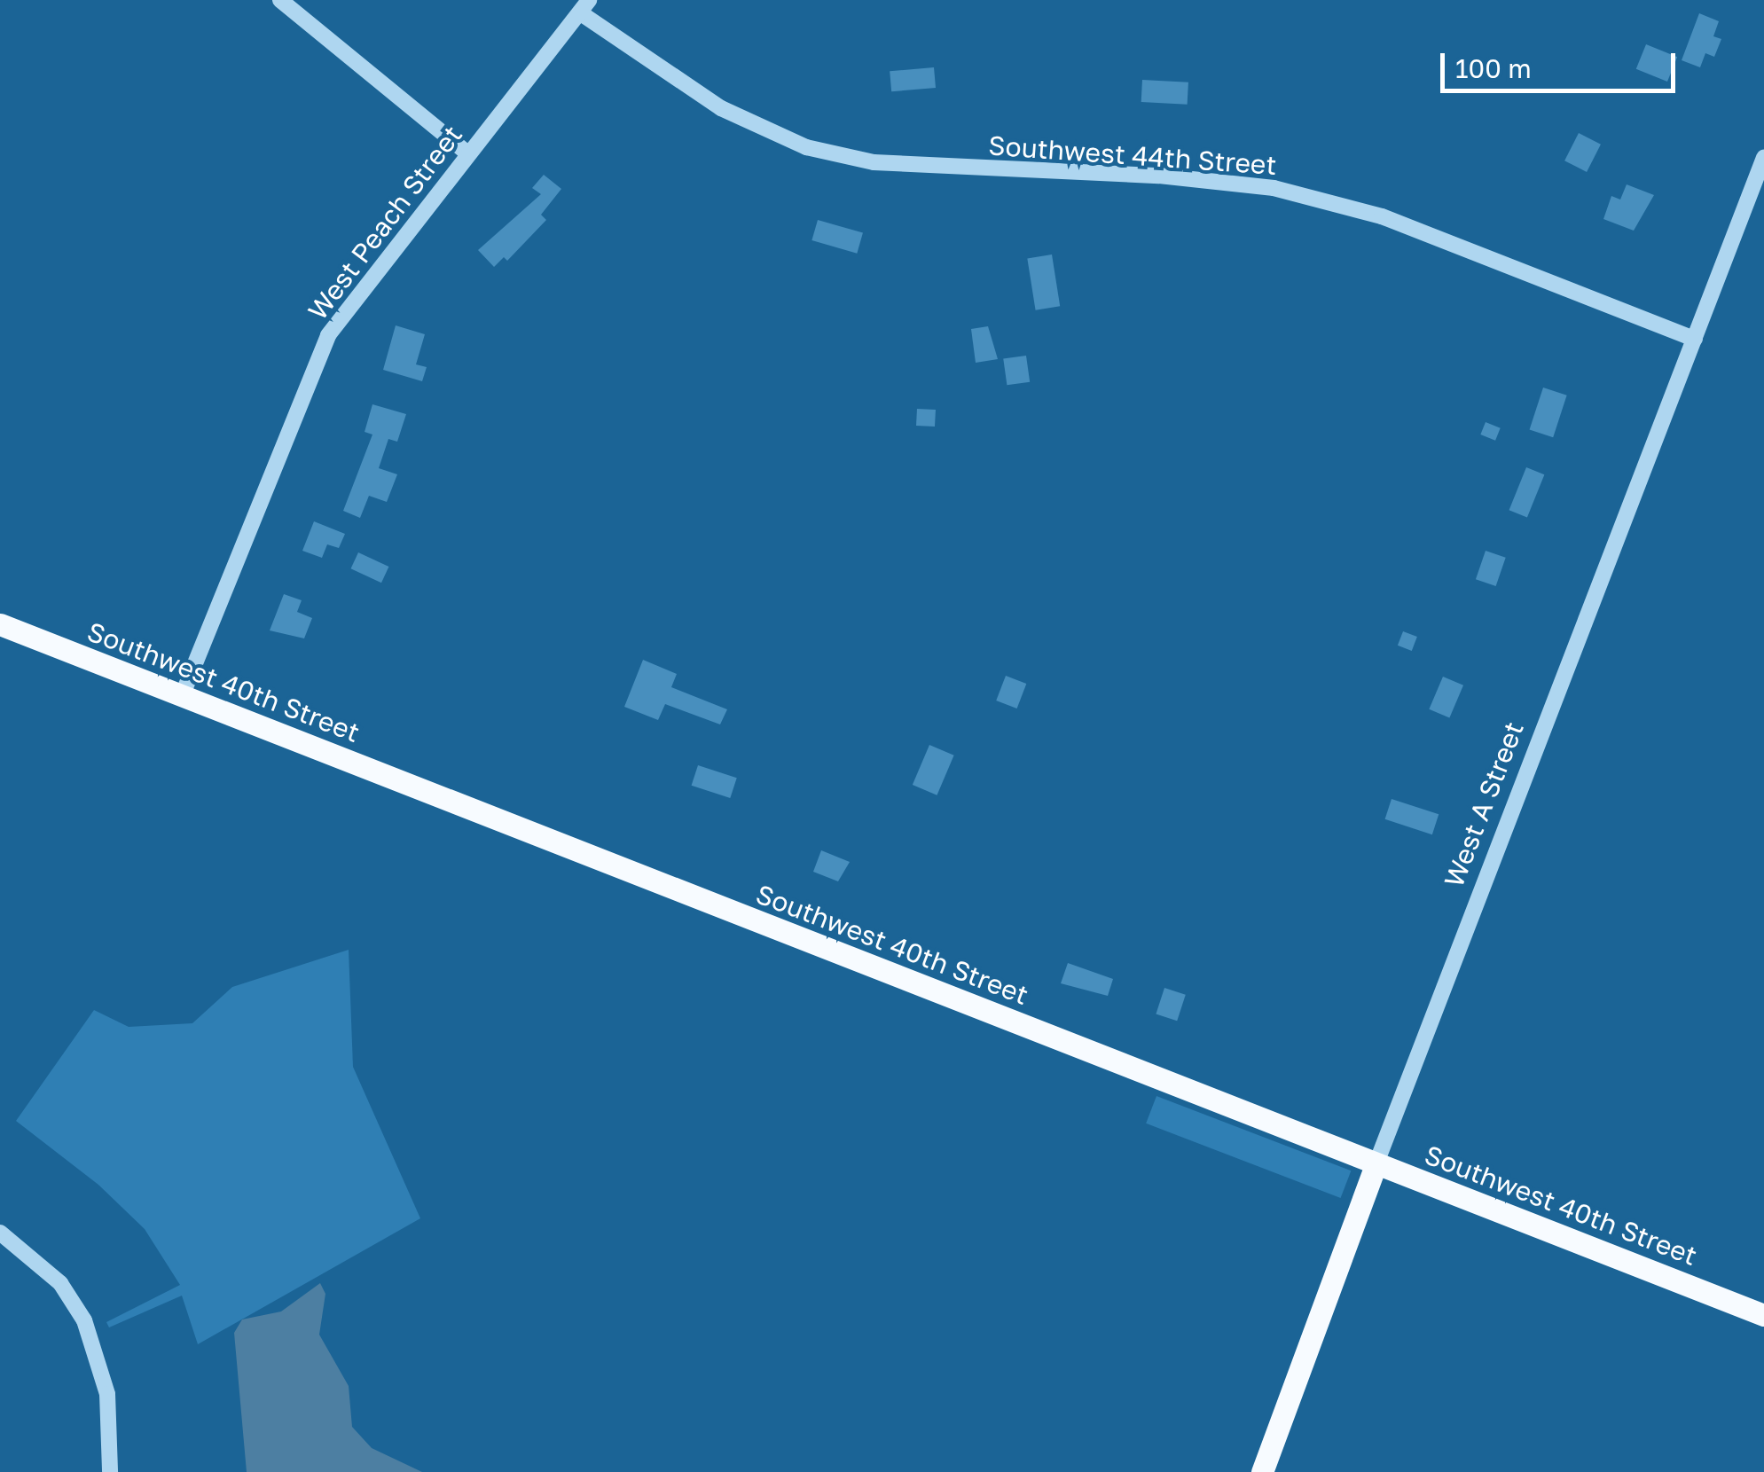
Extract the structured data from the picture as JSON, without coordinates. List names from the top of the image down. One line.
{"streets":{"main road":["Southwest 40th Street","West A Street"],"street":["Southwest 44th Street","West Peach Street"]},"crossings":[["Southwest 44th Street","West Peach Street"],["Southwest 44th Street","West A Street"],["West Peach Street","Southwest 40th Street"],["Southwest 40th Street","West A Street"]],"scale_bar":"100 m"}
